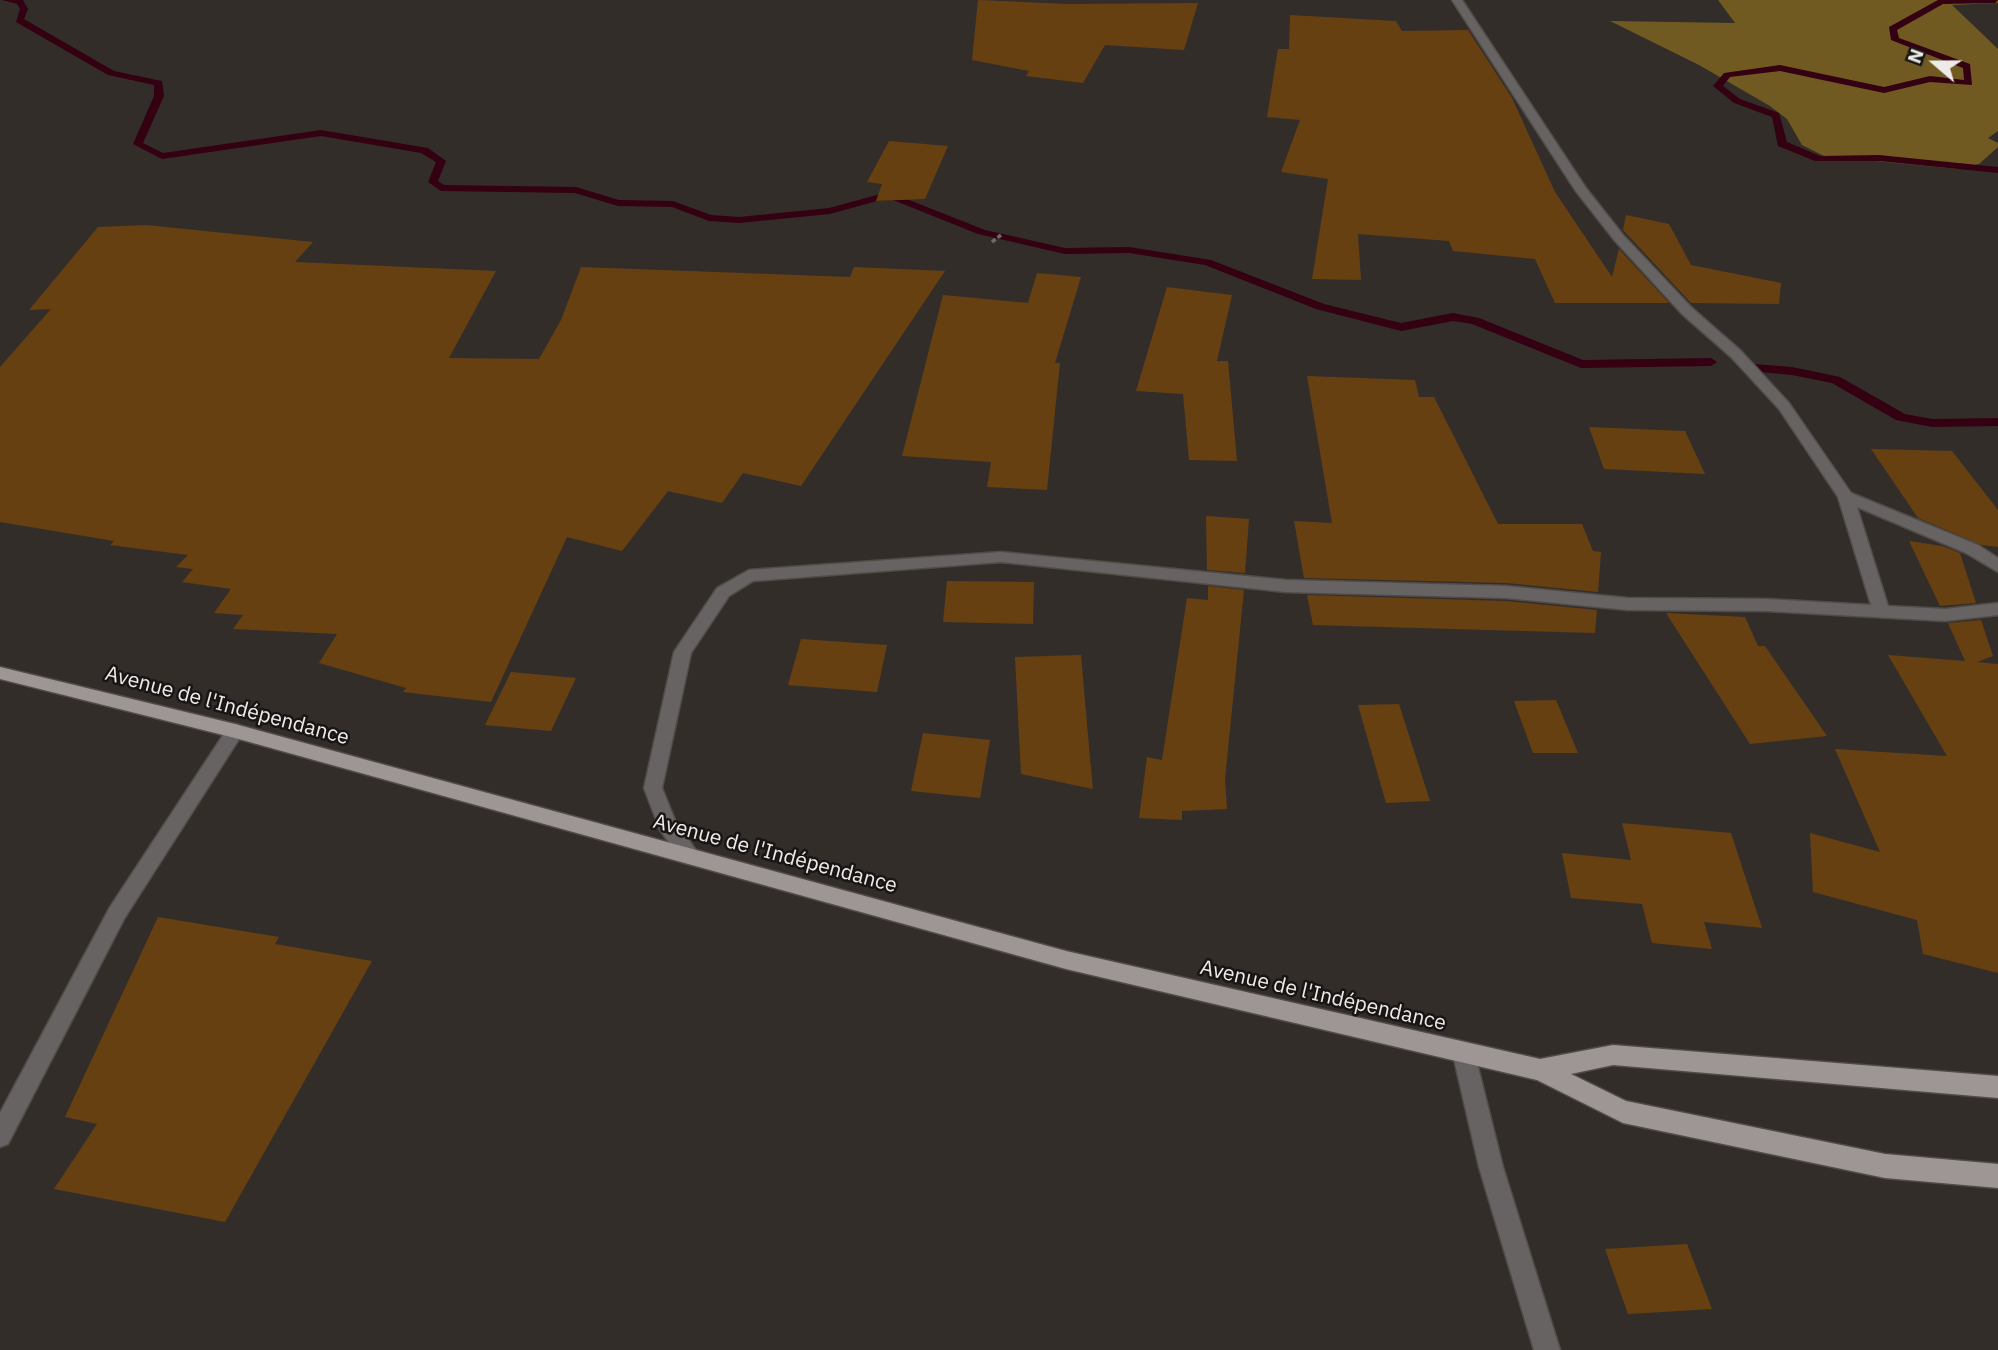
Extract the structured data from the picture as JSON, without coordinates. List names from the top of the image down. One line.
{"streets":{"main road":["Avenue de l'Indépendance"]},"north":"left"}
